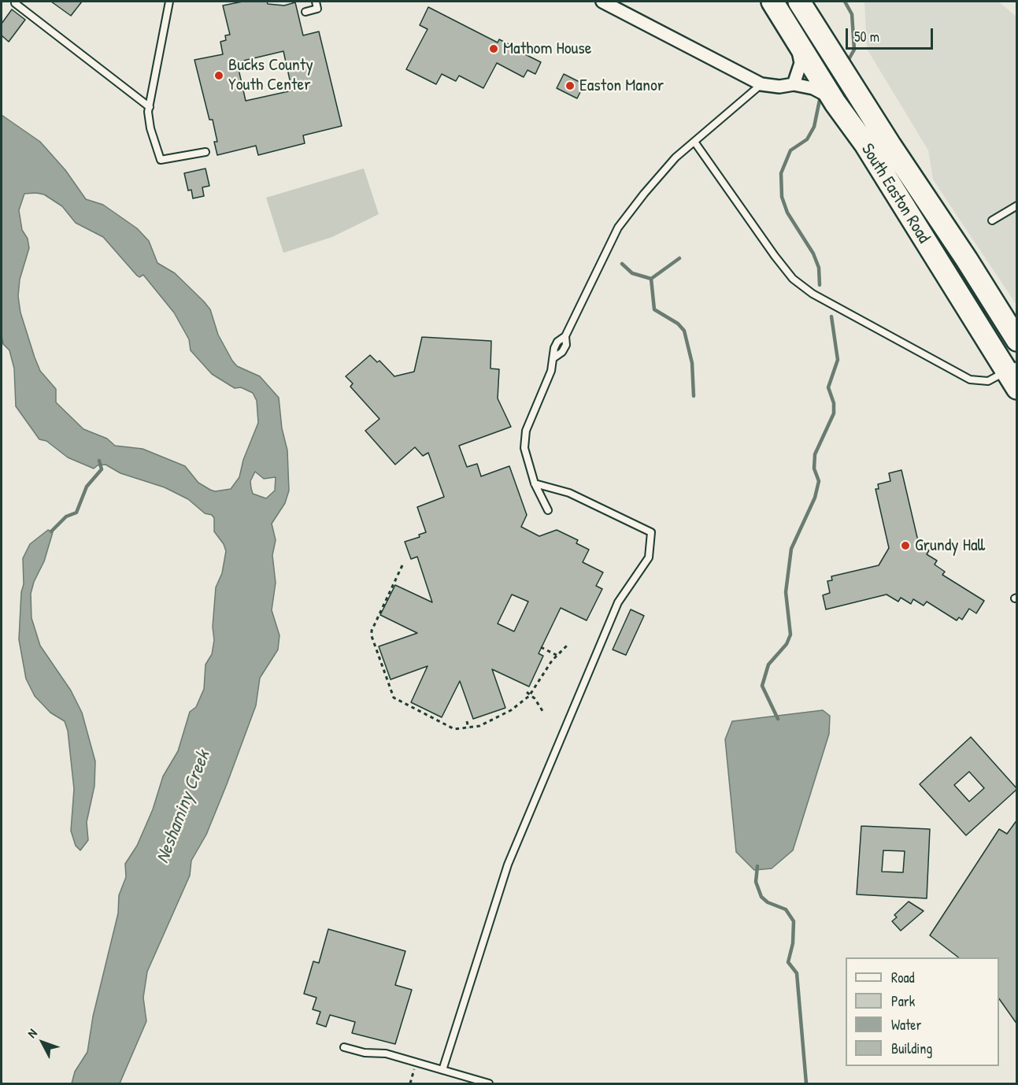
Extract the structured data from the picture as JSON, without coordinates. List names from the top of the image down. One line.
{"streets":{"highway":["South Easton Road"]},"water":["Neshaminy Creek"],"places":["Mathom House","Bucks County Youth Center","Easton Manor","Grundy Hall"],"legend":["Road","Park","Water","Building"],"scale_bar":"50 m","north":"top left"}
